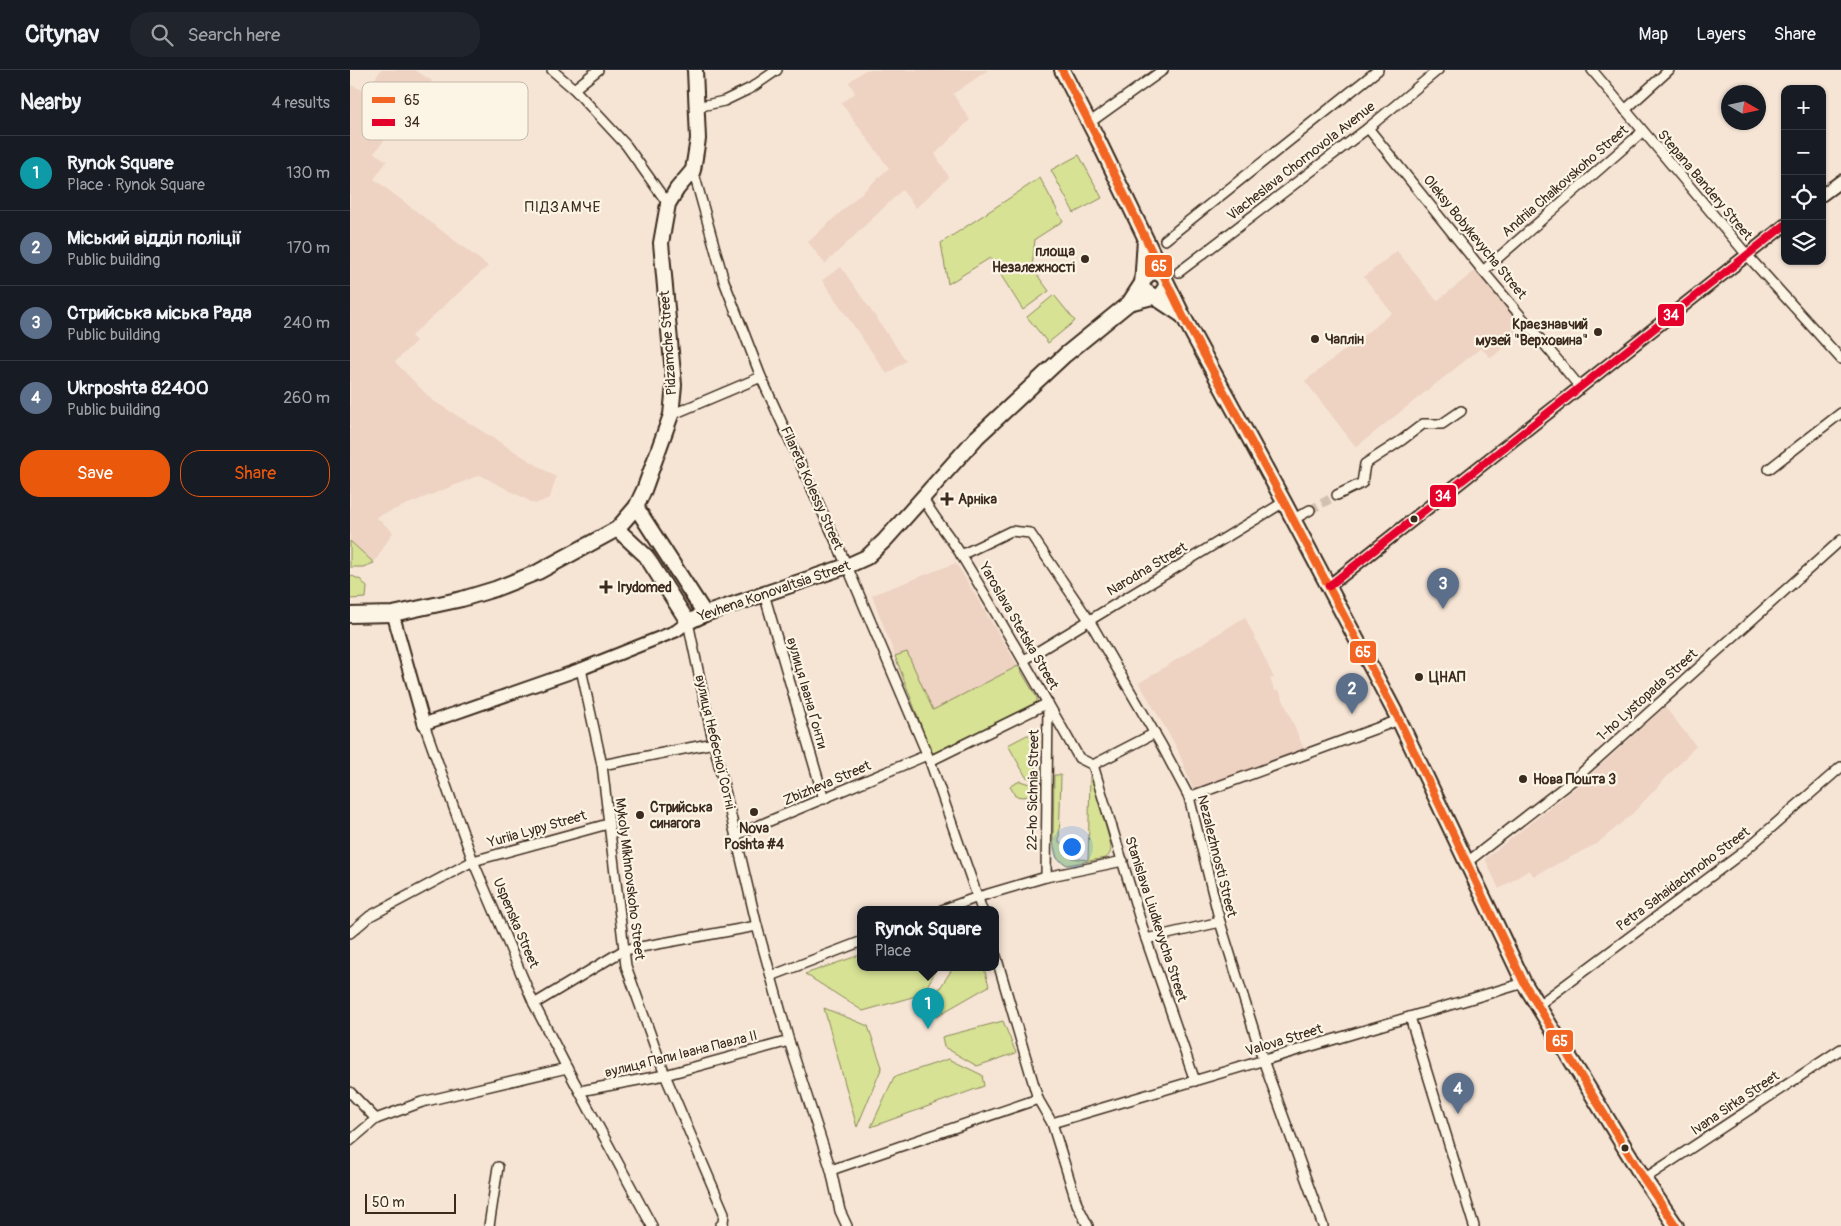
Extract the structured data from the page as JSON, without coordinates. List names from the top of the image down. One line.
{"streets":{"main road":["Pidzamche Street","Filareta Kolessy Street","Yevhena Konovaltsia Street","вулиця Небесної Сотні"],"street":["Viacheslava Chornovola Avenue","Andriia Chaikovskoho Street","Stepana Bandery Street","Oleksy Bobykevycha Street","Narodna Street","Yaroslava Stetska Street","вулиця Івана Ґонти","1-ho Lystopada Street","Zbizheva Street","22-ho Sichnia Street","Yuriia Lypy Street","Nezalezhnosti Street","Mykoly Mikhnovskoho Street","Petra Sahaidachnoho Street","Stanislava Liudkevycha Street","Uspenska Street","Valova Street","вулиця Папи Івана Павла II","Ivana Sirka Street"]},"crossings":[["Viacheslava Chornovola Avenue","Oleksy Bobykevycha Street"],["Andriia Chaikovskoho Street","Stepana Bandery Street"],["Andriia Chaikovskoho Street","Oleksy Bobykevycha Street"],["Pidzamche Street","Filareta Kolessy Street"],["Pidzamche Street","вулиця Небесної Сотні"],["Filareta Kolessy Street","Yevhena Konovaltsia Street"],["Filareta Kolessy Street","Zbizheva Street"],["Narodna Street","Yaroslava Stetska Street"],["Narodna Street","Nezalezhnosti Street"],["Yevhena Konovaltsia Street","Yaroslava Stetska Street"],["Yevhena Konovaltsia Street","вулиця Івана Ґонти"],["Yevhena Konovaltsia Street","вулиця Небесної Сотні"],["Yevhena Konovaltsia Street","Mykoly Mikhnovskoho Street"],["Yevhena Konovaltsia Street","Uspenska Street"],["Yaroslava Stetska Street","Zbizheva Street"],["Yaroslava Stetska Street","22-ho Sichnia Street"],["Yaroslava Stetska Street","Nezalezhnosti Street"],["Yaroslava Stetska Street","Stanislava Liudkevycha Street"],["вулиця Івана Ґонти","Zbizheva Street"],["вулиця Небесної Сотні","Zbizheva Street"],["вулиця Небесної Сотні","вулиця Папи Івана Павла II"],["Zbizheva Street","22-ho Sichnia Street"],["Yuriia Lypy Street","Mykoly Mikhnovskoho Street"],["Yuriia Lypy Street","Uspenska Street"],["Nezalezhnosti Street","Valova Street"],["Mykoly Mikhnovskoho Street","вулиця Папи Івана Павла II"],["Stanislava Liudkevycha Street","Valova Street"],["Uspenska Street","вулиця Папи Івана Павла II"]],"districts":["ПІДЗАМЧЕ"],"places":{"other":["площа Незалежності","Краєзнавчий музей \"Верховина\"","Чаплін","ЦНАП","Нова Пошта 3","Nova Poshta #4","Стрийська синагога"],"health":["Арніка","Irydomed"]},"lines":["transit line 65","transit line 34"],"legend":["65","34"],"scale_bar":"50 m","north":"right","page":{"header":"Citynav","search":"Search here","nav":["Map","Layers","Share"],"heading":["Nearby","4 results"],"map_buttons":["+","−"],"list":[{"mark":"1","name":"Rynok Square","note":"Place · Rynok Square","value":"130 m"},{"mark":"2","name":"Міський відділ поліції","note":"Public building","value":"170 m"},{"mark":"3","name":"Стрийська міська Рада","note":"Public building","value":"240 m"},{"mark":"4","name":"Ukrposhta 82400","note":"Public building","value":"260 m"}],"buttons":["Save","Share"],"pins":["3","2","1","4"],"popup":["Rynok Square","Place"],"scale":"50 m"}}
